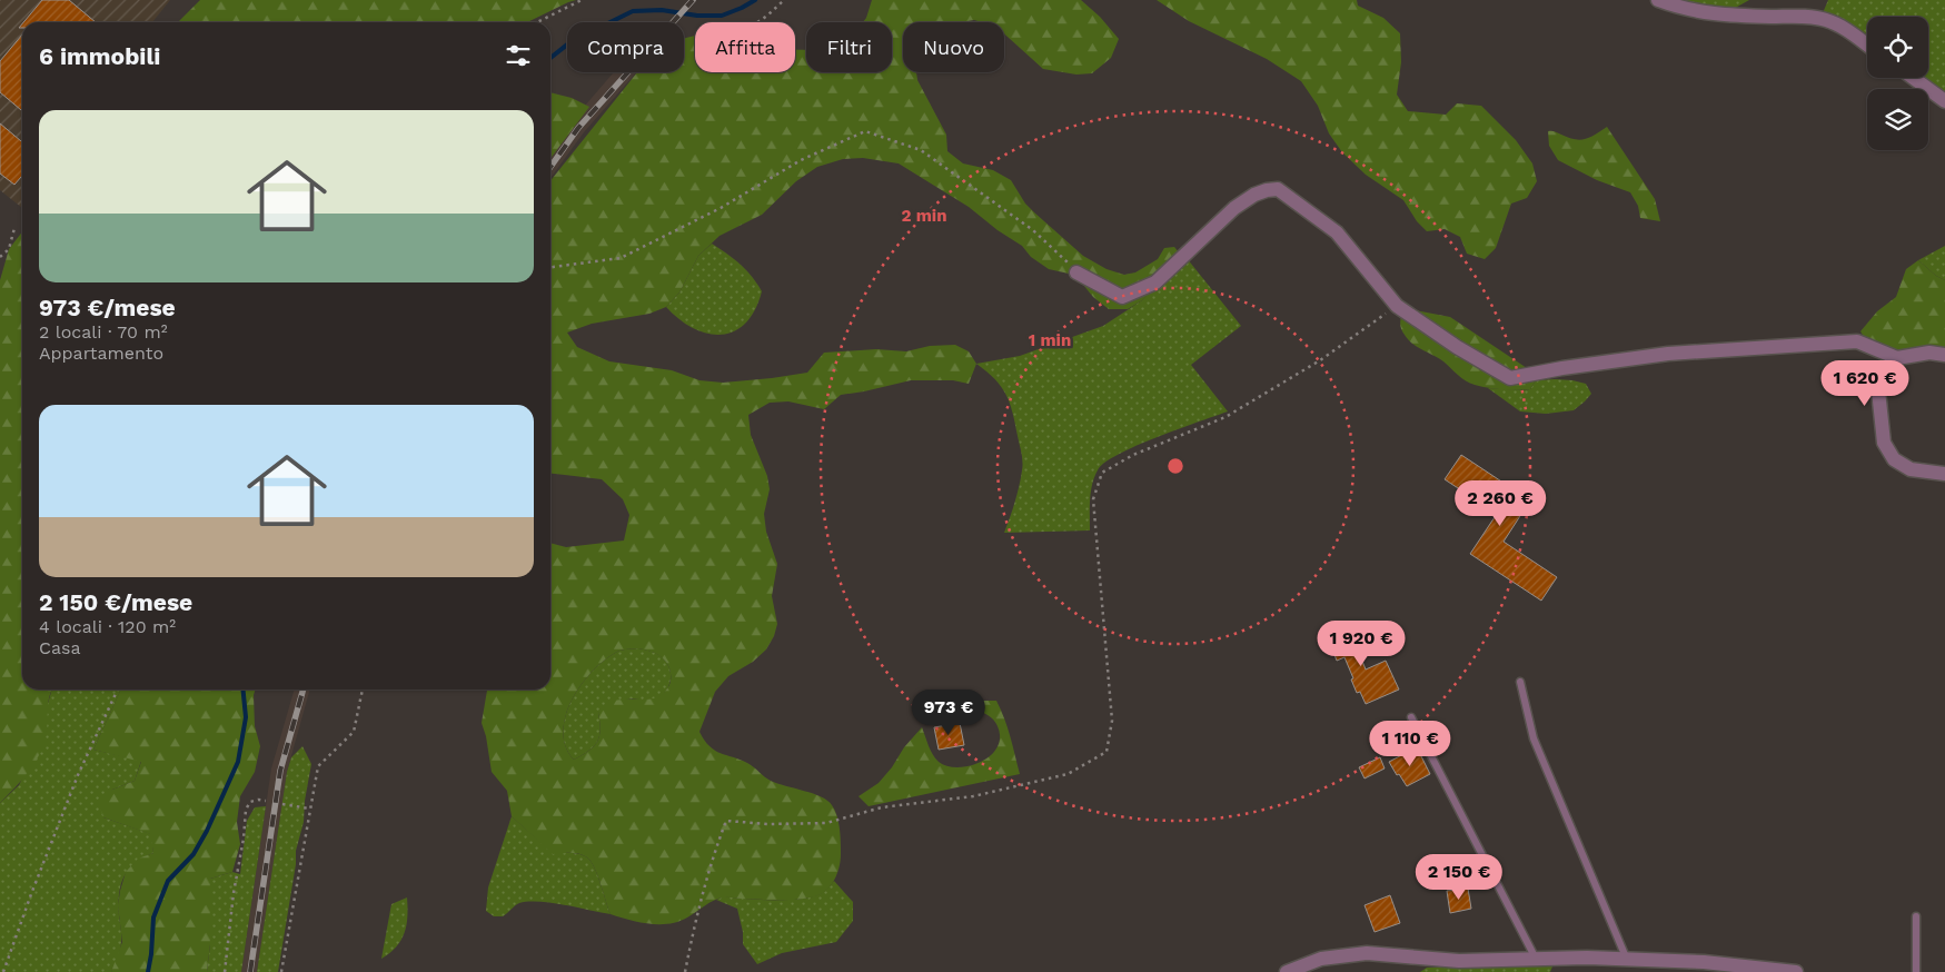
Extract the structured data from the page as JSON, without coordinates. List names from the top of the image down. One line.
{"page":{"chip":["Compra","Affitta","Filtri","Nuovo"],"heading":"6 immobili","list":[{"name":"973 €/mese","note":"2 locali · 70 m² · Appartamento"},{"name":"2 150 €/mese","note":"4 locali · 120 m² · Casa"}],"price":["1 620 €","2 260 €","1 920 €","973 €","1 110 €","2 150 €"]},"rings":["2 min","1 min"]}
